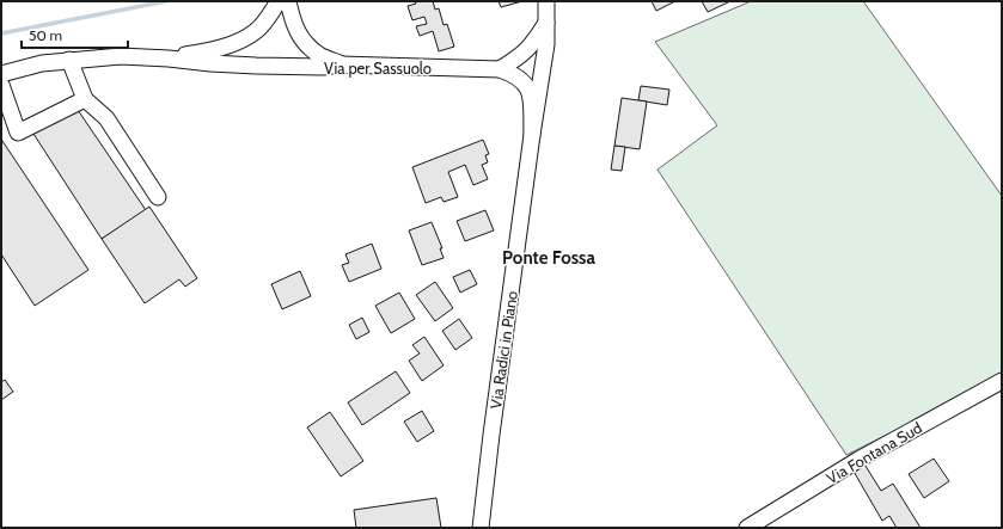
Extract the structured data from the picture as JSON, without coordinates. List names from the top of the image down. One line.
{"streets":{"street":["Via per Sassuolo","Via Radici in Piano","Via Fontana Sud"]},"districts":["Ponte Fossa"],"scale_bar":"50 m"}
